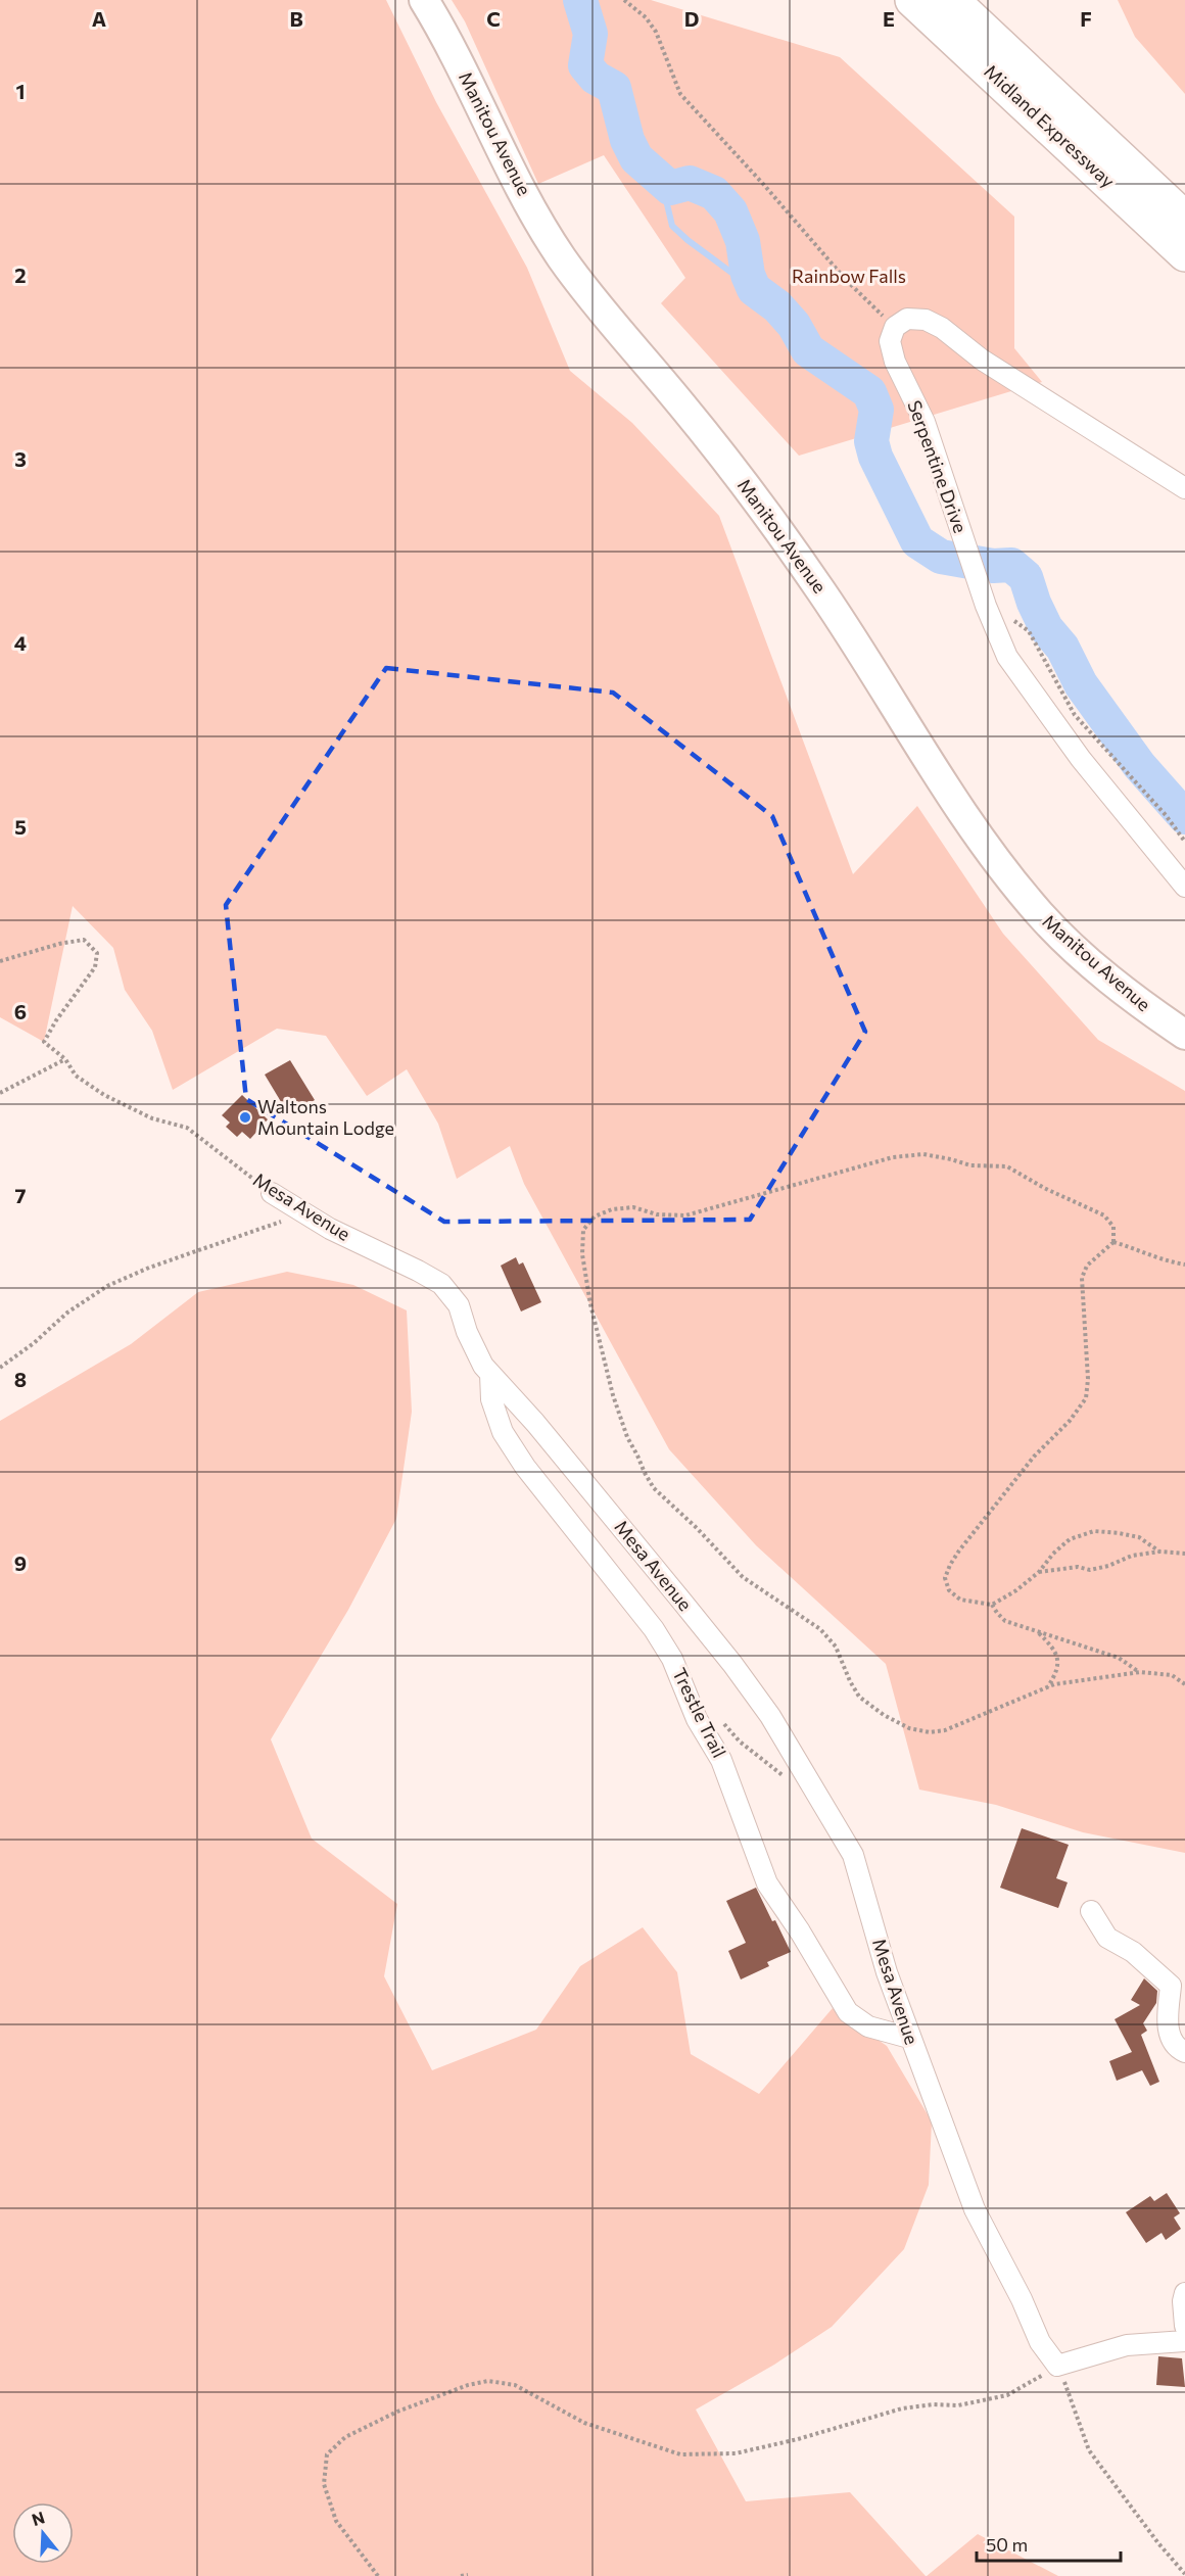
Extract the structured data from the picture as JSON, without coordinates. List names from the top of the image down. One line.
{"streets":{"highway":["Midland Expressway"],"main road":["Manitou Avenue"],"street":["Serpentine Drive","Mesa Avenue","Trestle Trail"]},"crossings":[["Mesa Avenue","Trestle Trail"]],"parks":["Rainbow Falls"],"places":["Waltons Mountain Lodge"],"scale_bar":"50 m","north":"top","grid":{"columns":["A","B","C","D","E","F"],"rows":["1","2","3","4","5","6","7","8","9"]}}
